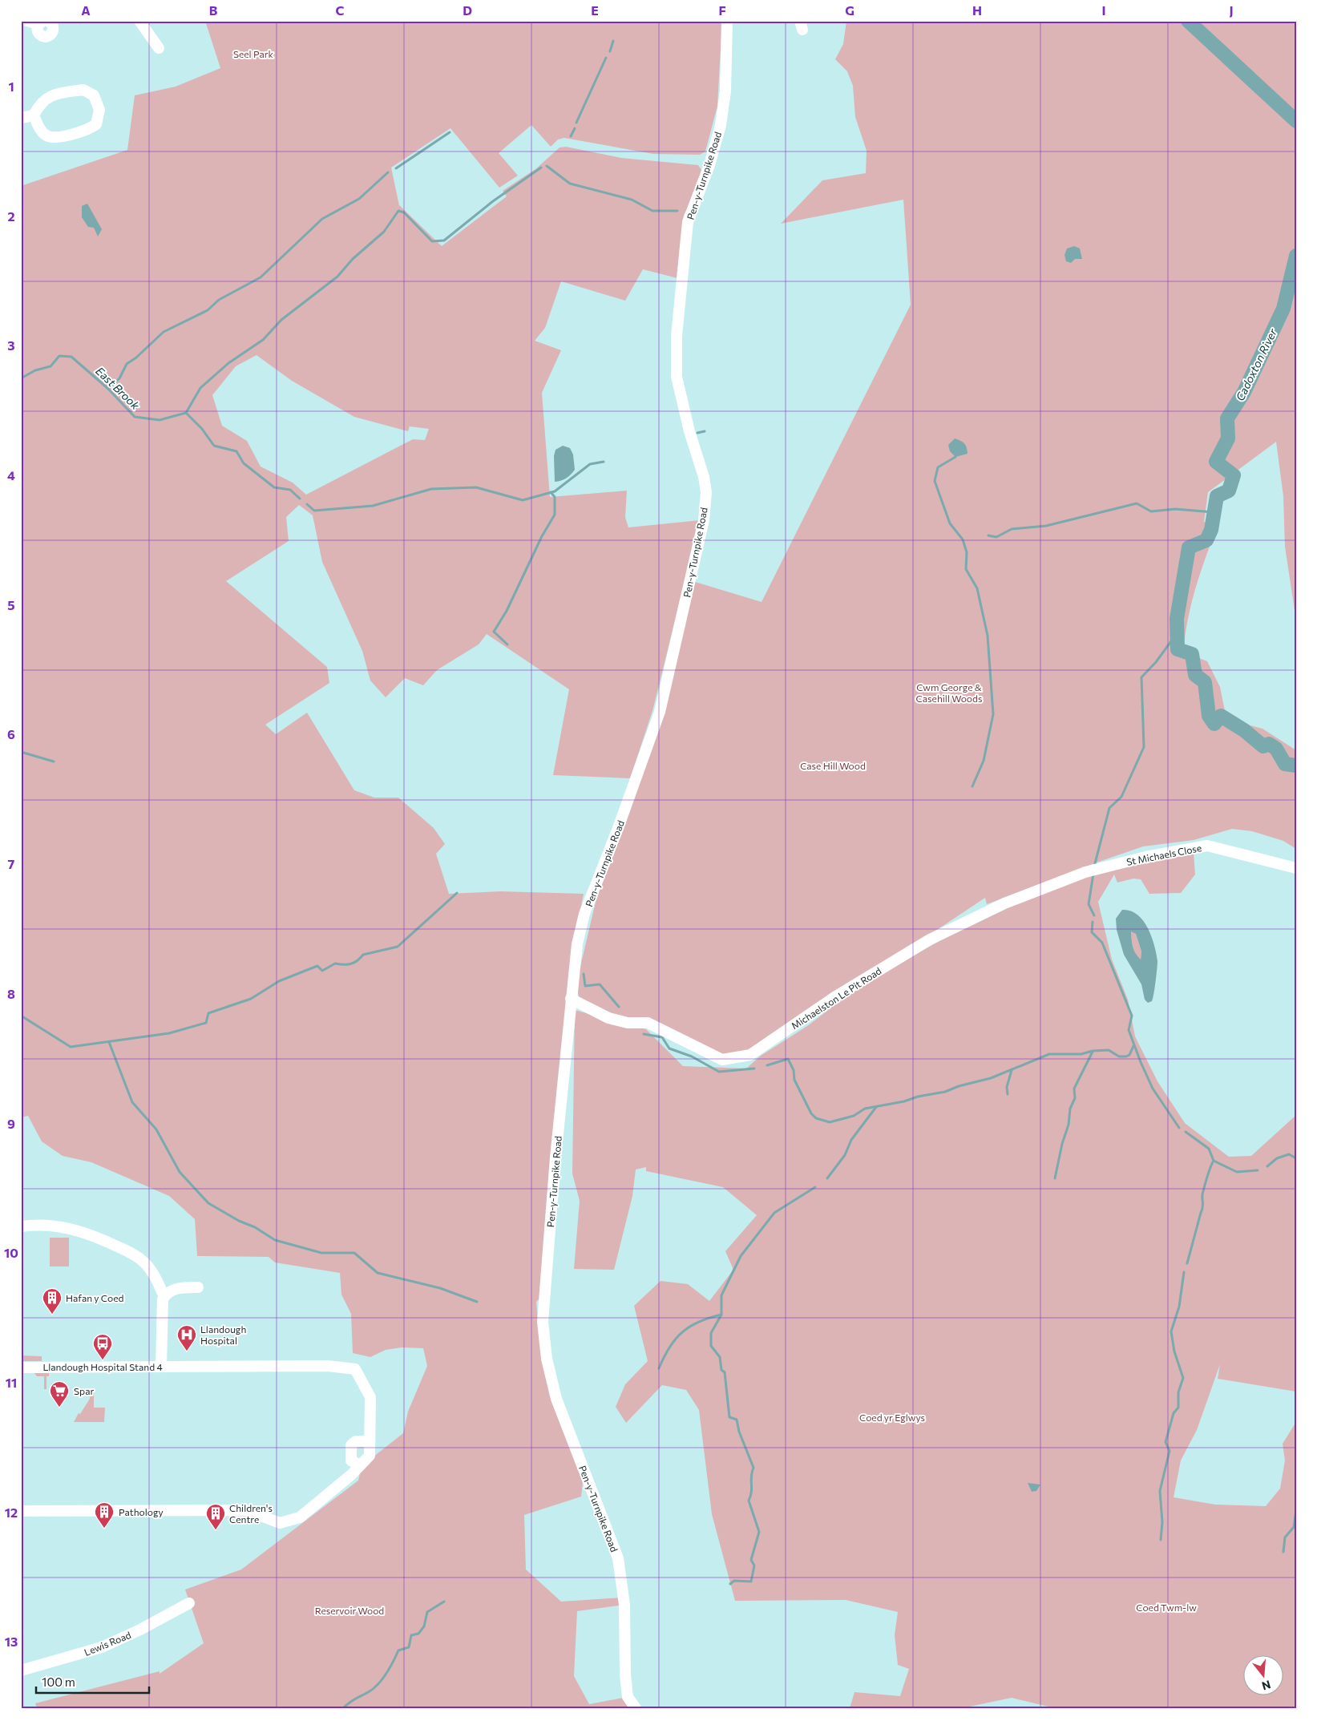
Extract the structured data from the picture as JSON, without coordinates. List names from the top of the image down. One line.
{"streets":{"street":["Pen-y-Turnpike Road","St Michaels Close","Michaelston Le Pit Road","Lewis Road"]},"crossings":[["Pen-y-Turnpike Road","Michaelston Le Pit Road"],["St Michaels Close","Michaelston Le Pit Road"]],"water":["Cadoxton River","East Brook"],"parks":["Seel Park","Cwm George & Casehill Woods","Case Hill Wood","Coed yr Eglwys","Coed Twm-lw","Reservoir Wood"],"places":{"building":["Hafan y Coed","Pathology","Children's Centre"],"hospital":["Llandough Hospital"],"bus stop":["Llandough Hospital Stand 4"],"supermarket":["Spar"]},"scale_bar":"100 m","north":"bottom","grid":{"columns":["A","B","C","D","E","F","G","H","I","J"],"rows":["1","2","3","4","5","6","7","8","9","10","11","12","13"]}}
